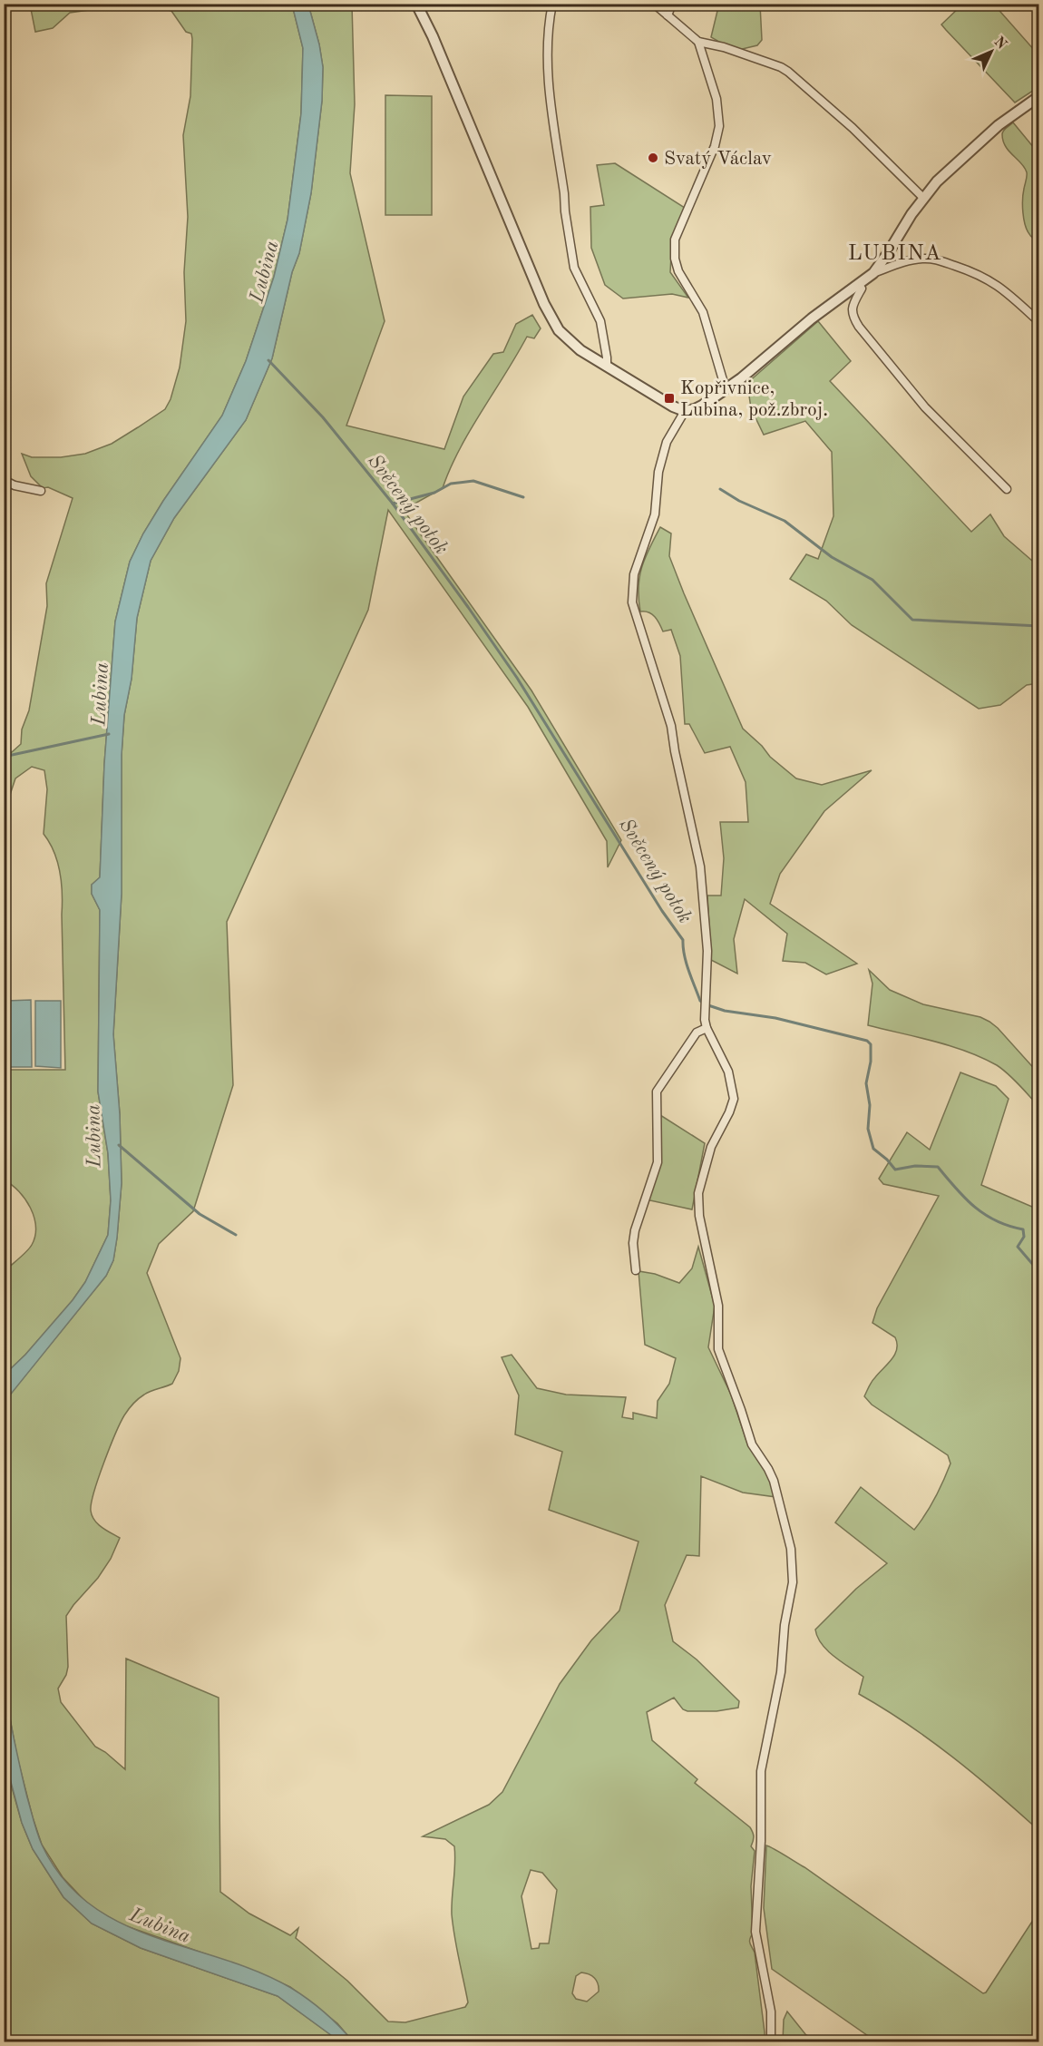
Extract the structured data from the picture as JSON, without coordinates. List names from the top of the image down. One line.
{"districts":["LUBINA"],"water":["Lubina","Svěcený potok"],"places":{"other":["Svatý Václav"],"transit":["Kopřivnice, Lubina, pož.zbroj."]},"north":"top right"}
